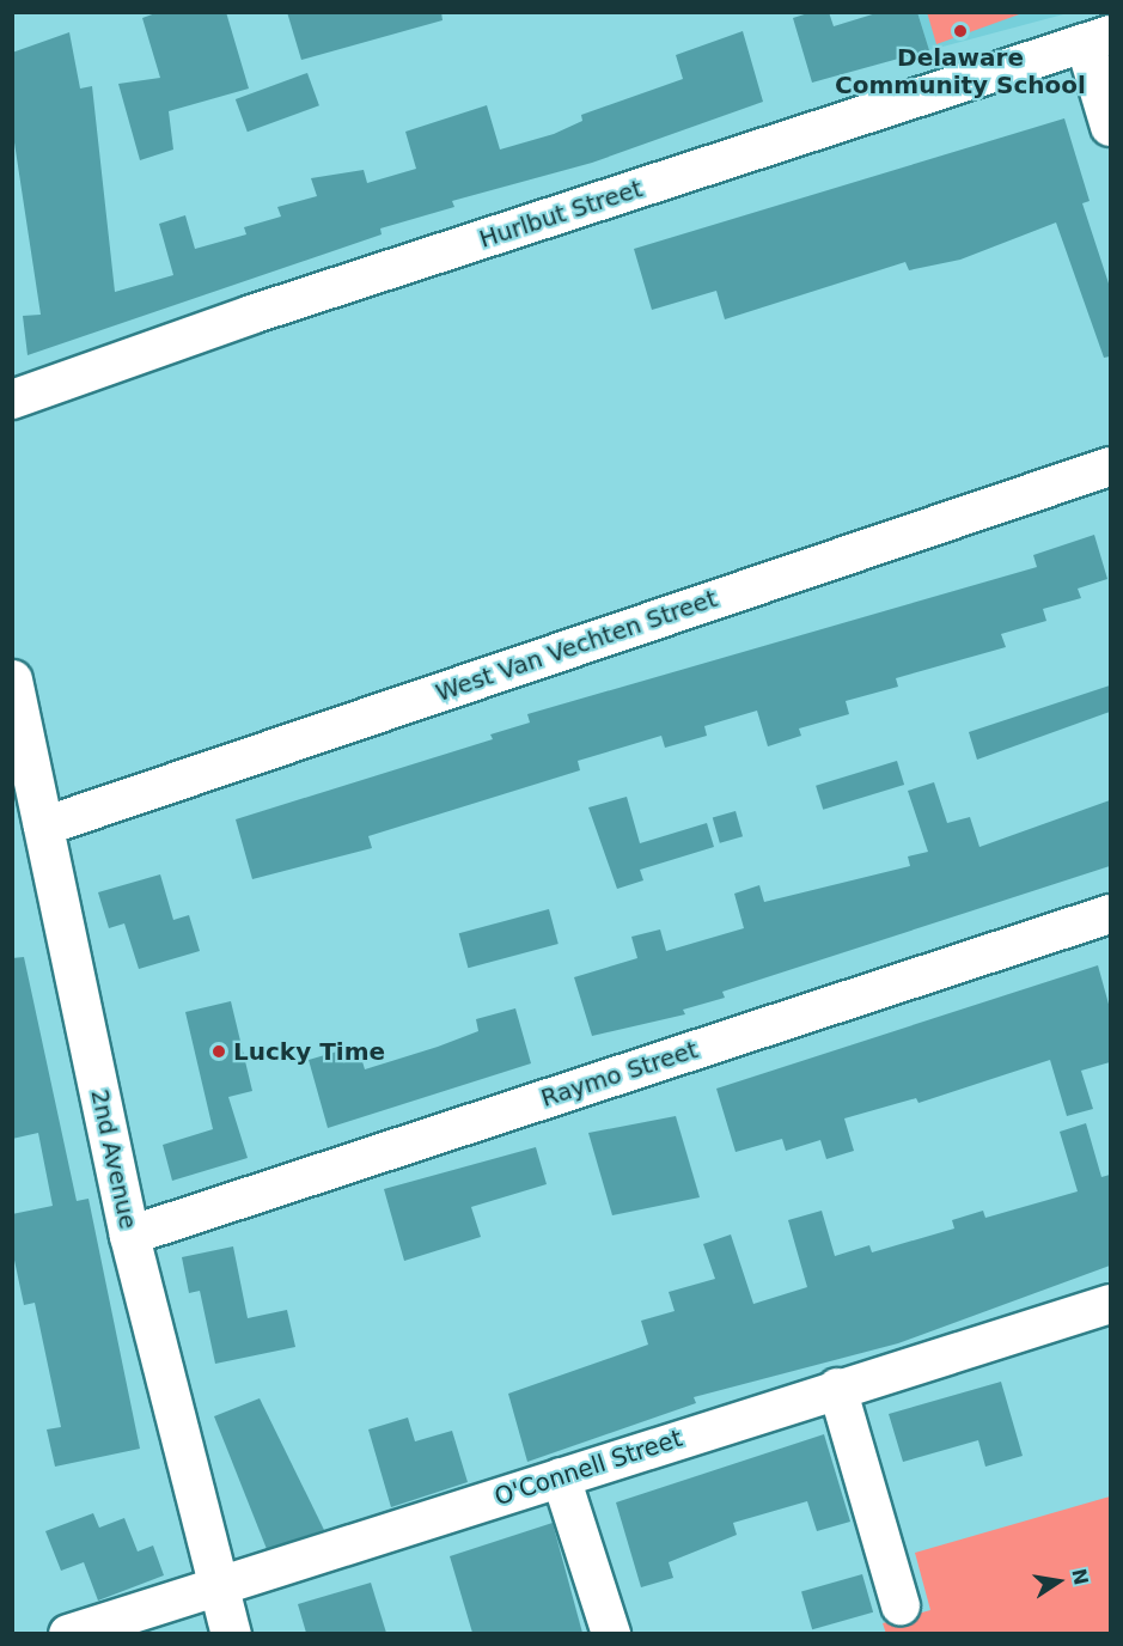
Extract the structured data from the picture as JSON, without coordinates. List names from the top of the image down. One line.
{"streets":{"street":["Hurlbut Street","West Van Vechten Street","Raymo Street","2nd Avenue","O'Connell Street"]},"crossings":[["West Van Vechten Street","2nd Avenue"],["Raymo Street","2nd Avenue"],["2nd Avenue","O'Connell Street"]],"places":["Delaware Community School","Lucky Time"],"north":"right"}
